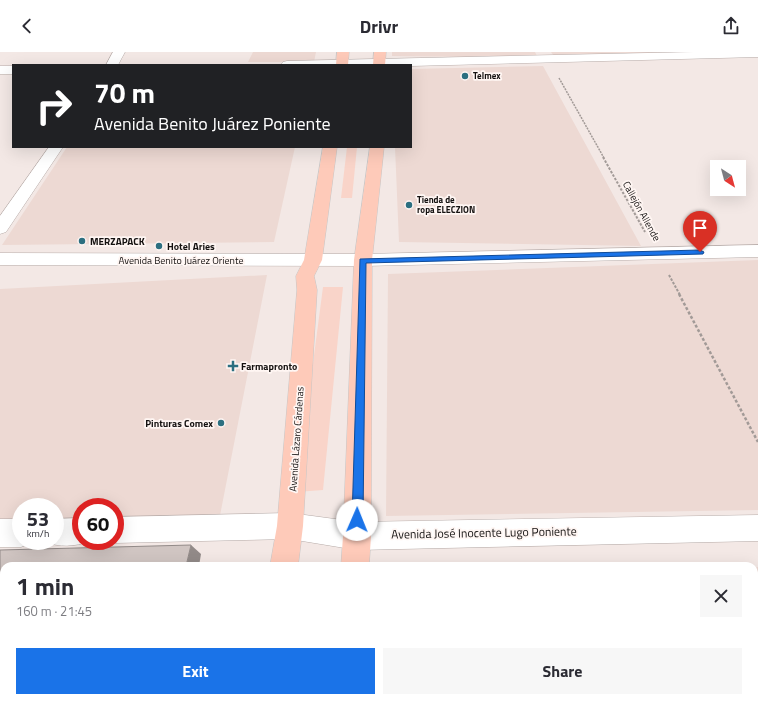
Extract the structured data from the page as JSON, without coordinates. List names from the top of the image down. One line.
{"streets":{"main road":["Avenida Lázaro Cárdenas"],"street":["Avenida Benito Juárez Oriente","Avenida José Inocente Lugo Poniente"],"path":["Callejón Allende"]},"crossings":[["Callejón Allende","Avenida Benito Juárez Oriente"],["Avenida Benito Juárez Oriente","Avenida Lázaro Cárdenas"],["Avenida Lázaro Cárdenas","Avenida José Inocente Lugo Poniente"]],"places":{"other":["Telmex","Tienda de ropa ELECZION","MERZAPACK","Hotel Aries","Pinturas Comex"],"health":["Farmapronto"]},"north":"bottom right","page":{"header":"Drivr","turn":["70 m","Avenida Benito Juárez Poniente"],"speed":"53 km/h","limit":"60","heading":["1 min","160 m · 21:45"],"buttons":["Exit","Share"]}}
